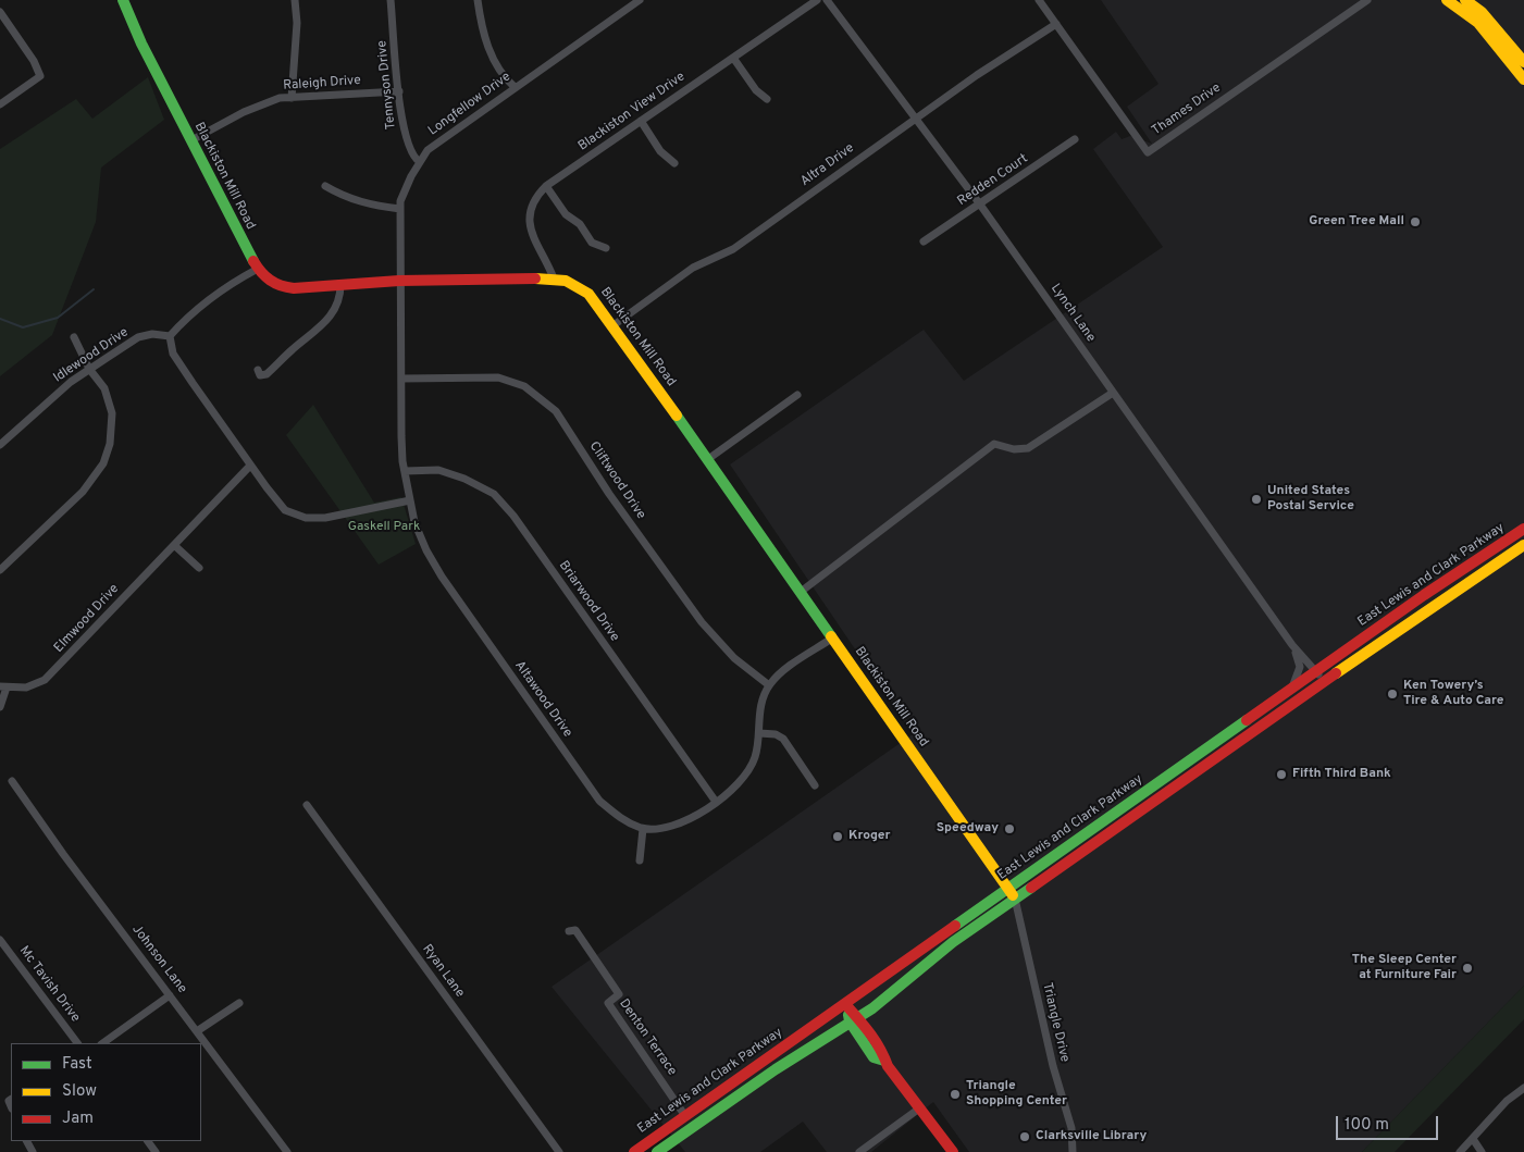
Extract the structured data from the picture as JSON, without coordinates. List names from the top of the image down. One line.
{"streets":{"main road":["Blackiston Mill Road","East Lewis and Clark Parkway"],"street":["Raleigh Drive","Tennyson Drive","Longfellow Drive","Thames Drive","Blackiston View Drive","Altra Drive","Redden Court","Lynch Lane","Idlewood Drive","Cliftwood Drive","Briarwood Drive","Elmwood Drive","Altawood Drive","Johnson Lane","Ryan Lane","Mc Tavish Drive","Triangle Drive","Denton Terrace"]},"crossings":[["Raleigh Drive","Tennyson Drive"],["Raleigh Drive","Blackiston Mill Road"],["Tennyson Drive","Longfellow Drive"],["Longfellow Drive","Blackiston Mill Road"],["Longfellow Drive","Altawood Drive"],["Thames Drive","Altra Drive"],["Blackiston View Drive","Blackiston Mill Road"],["Altra Drive","Blackiston Mill Road"],["Altra Drive","Lynch Lane"],["Blackiston Mill Road","East Lewis and Clark Parkway"],["Blackiston Mill Road","Altawood Drive"],["Blackiston Mill Road","Triangle Drive"],["Redden Court","Lynch Lane"],["Lynch Lane","East Lewis and Clark Parkway"],["Cliftwood Drive","Altawood Drive"],["East Lewis and Clark Parkway","Triangle Drive"],["East Lewis and Clark Parkway","Denton Terrace"],["Briarwood Drive","Altawood Drive"]],"parks":["Gaskell Park"],"places":["Green Tree Mall","United States Postal Service","Ken Towery’s Tire & Auto Care","Fifth Third Bank","Speedway","Kroger","The Sleep Center at Furniture Fair","Triangle Shopping Center","Clarksville Library"],"legend":["Fast","Slow","Jam"],"scale_bar":"100 m"}
